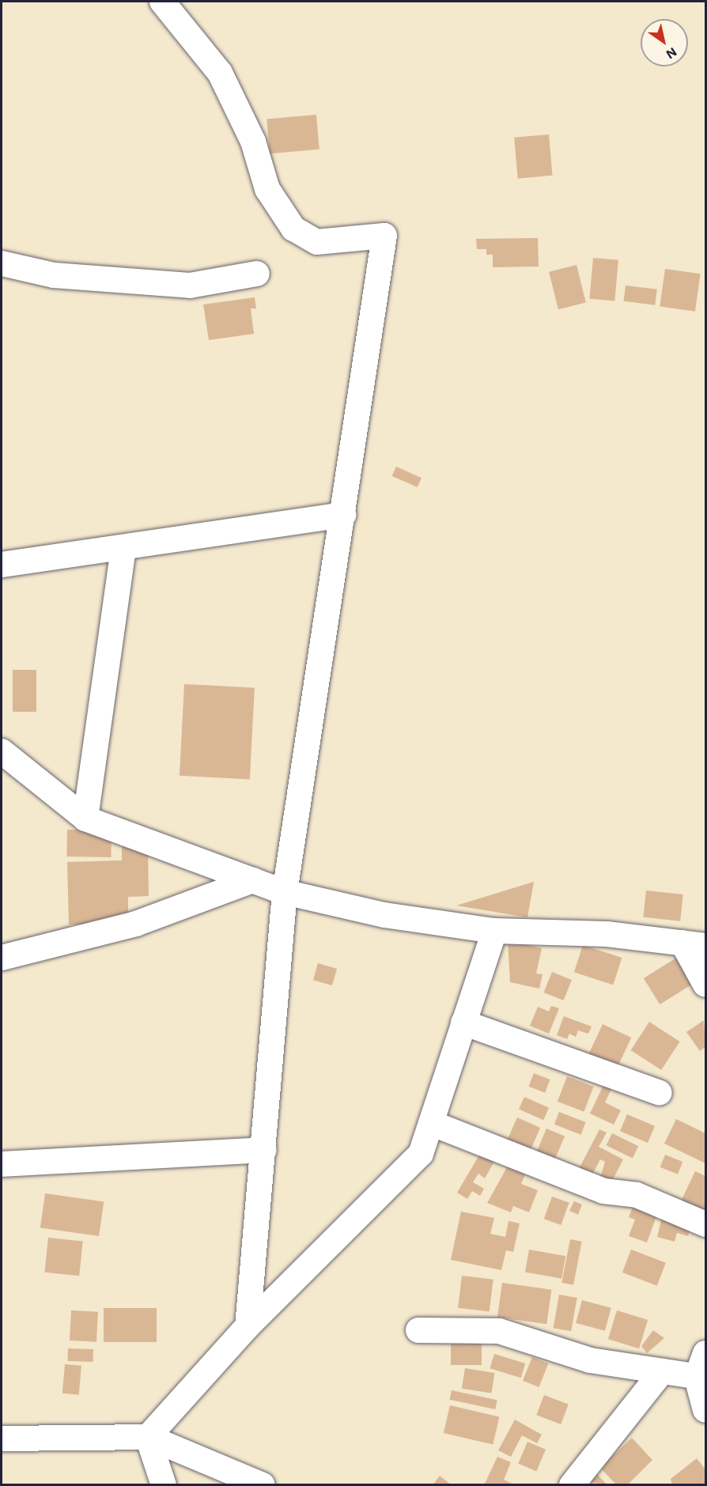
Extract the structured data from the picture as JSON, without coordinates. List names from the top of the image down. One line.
{"north":"bottom right"}
